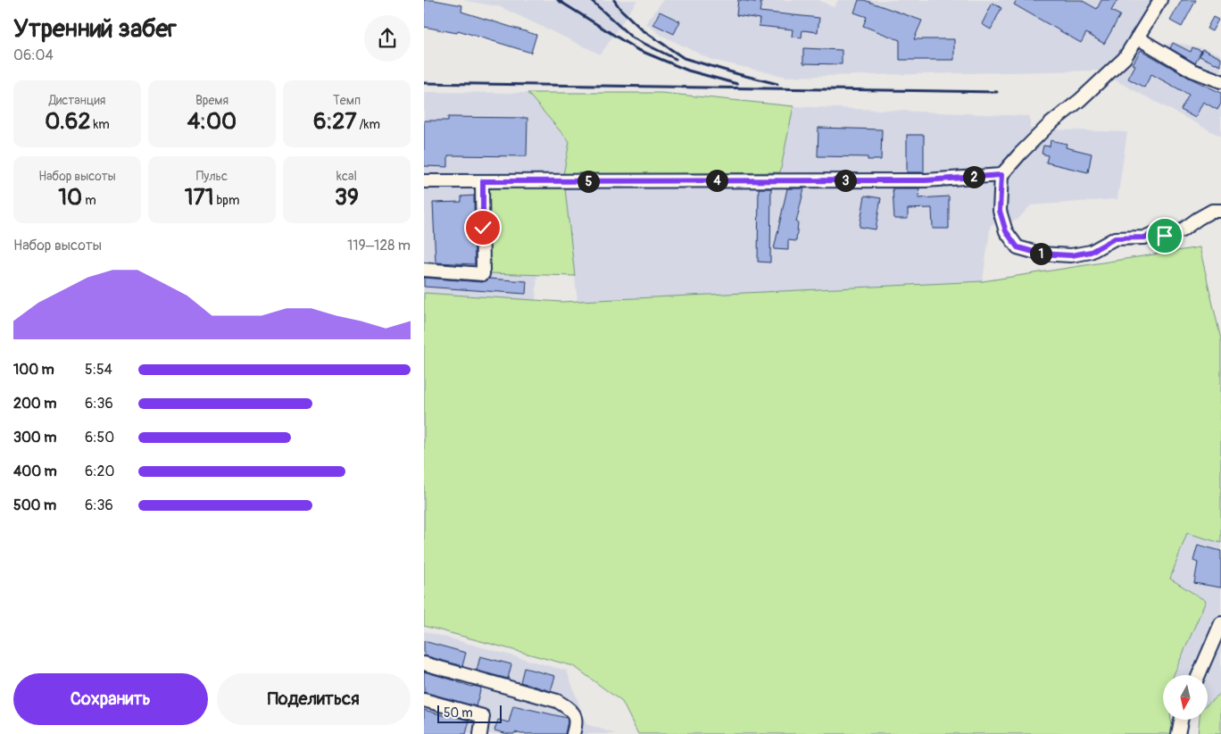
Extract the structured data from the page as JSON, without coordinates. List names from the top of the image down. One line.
{"scale_bar":"50 m","north":"bottom","page":{"heading":["Утренний забег","06:04"],"stats":[["Дистанция","0.62 km"],["Время","4:00"],["Темп","6:27 /km"],["Набор высоты","10 m"],["Пульс","171 bpm"],["kcal","39"]],"pins":["2","3","4","5","1"],"chart":["Набор высоты","119–128 m"],"list":[{"name":"100 m","note":"5:54"},{"name":"200 m","note":"6:36"},{"name":"300 m","note":"6:50"},{"name":"400 m","note":"6:20"},{"name":"500 m","note":"6:36"}],"buttons":["Сохранить","Поделиться"],"scale":"50 m"}}
